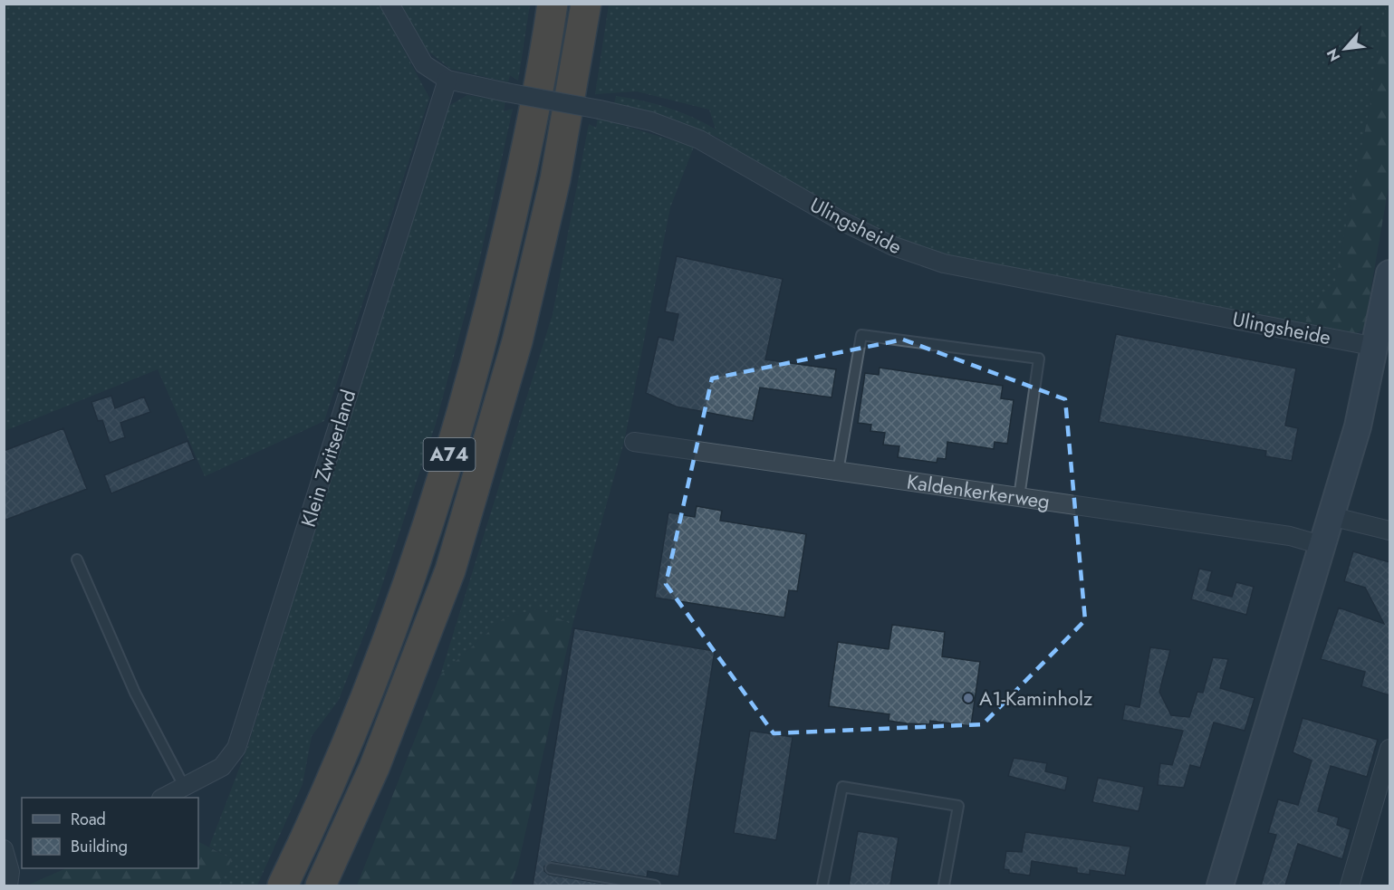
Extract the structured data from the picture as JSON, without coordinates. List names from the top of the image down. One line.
{"streets":{"highway":["A74"],"street":["Ulingsheide","Klein Zwitserland","Kaldenkerkerweg"]},"crossings":[["Ulingsheide","Klein Zwitserland"]],"places":["A1-Kaminholz"],"legend":["Road","Building"],"north":"bottom left"}
